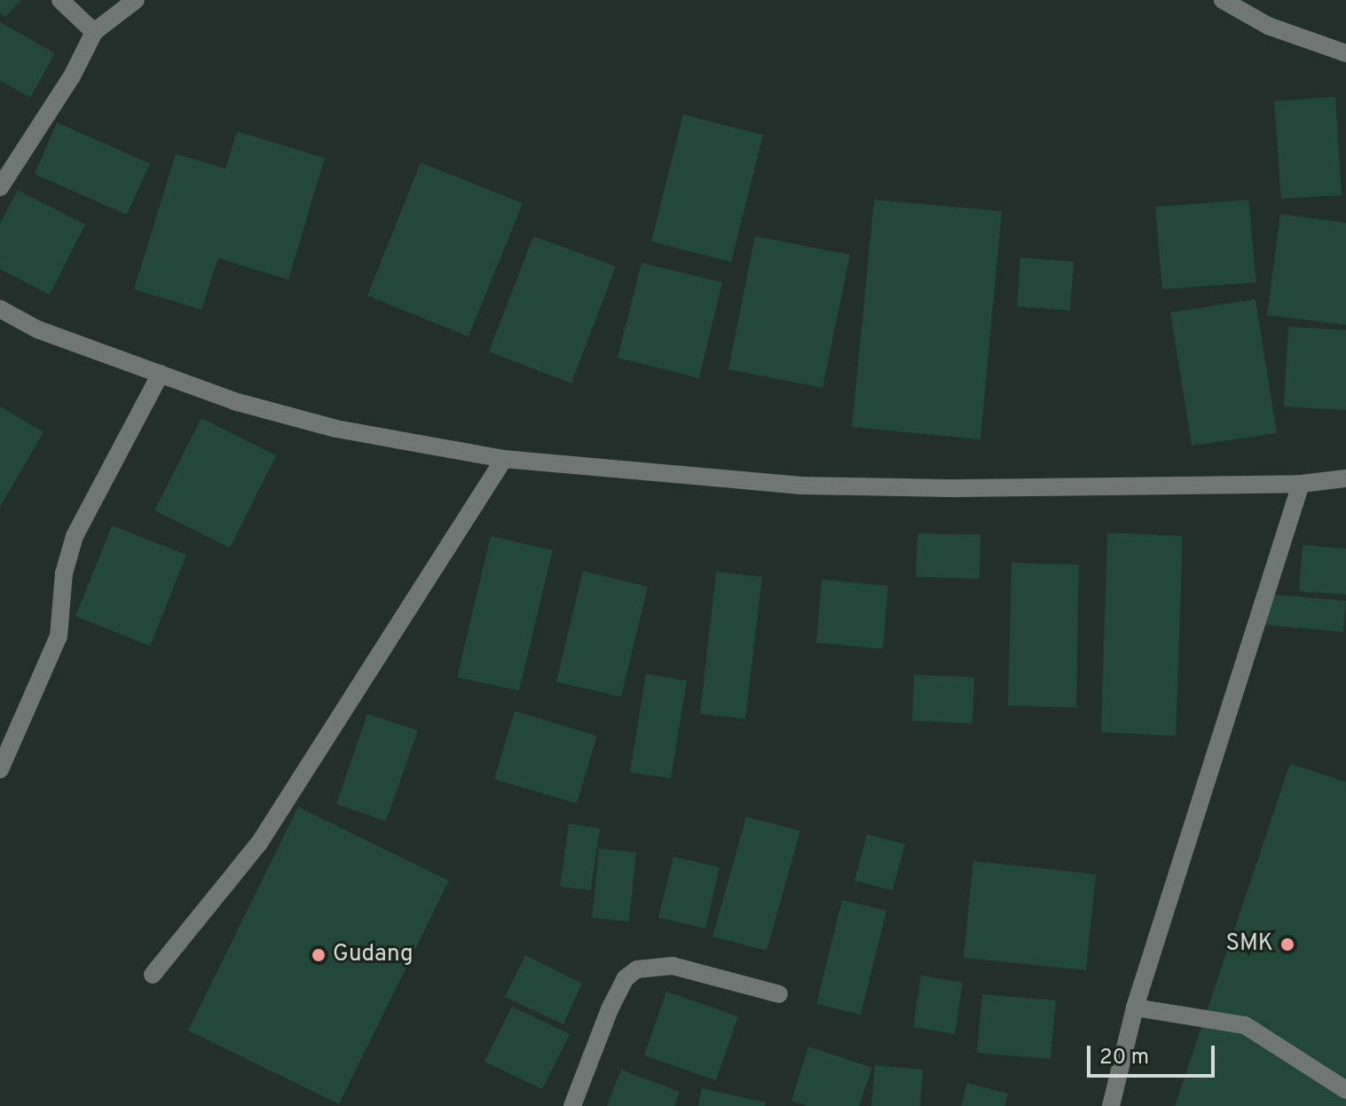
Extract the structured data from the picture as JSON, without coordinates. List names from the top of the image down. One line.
{"places":["SMK","Gudang"],"scale_bar":"20 m"}
